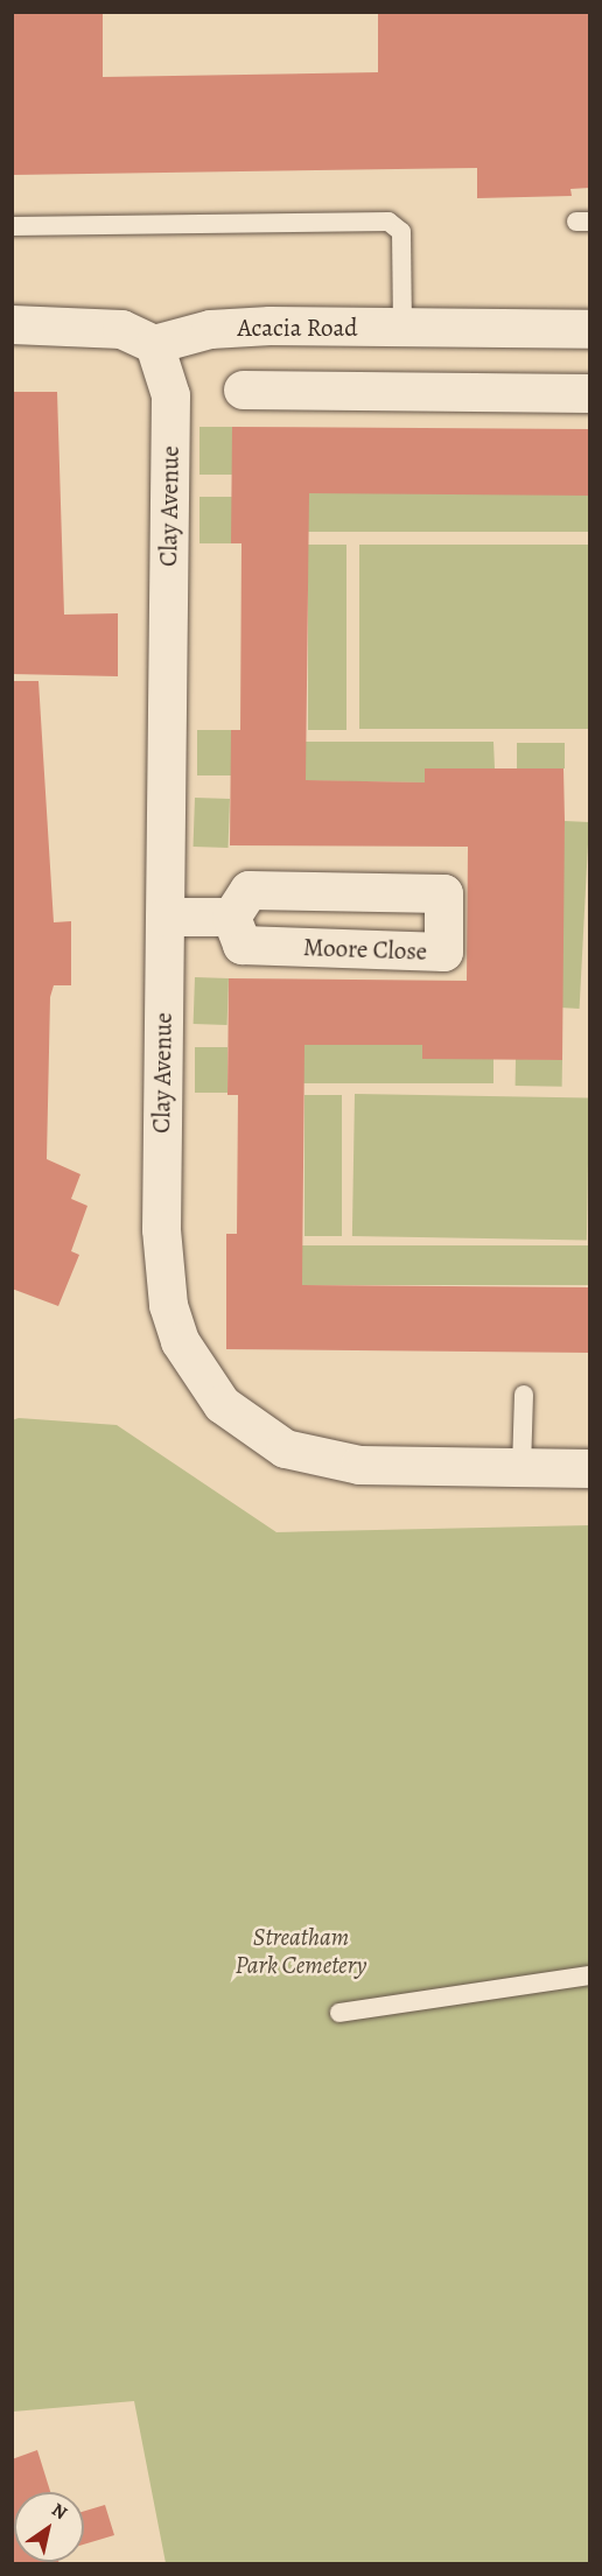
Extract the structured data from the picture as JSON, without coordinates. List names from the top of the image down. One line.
{"streets":{"street":["Acacia Road","Clay Avenue","Moore Close"]},"crossings":[["Acacia Road","Clay Avenue"]],"parks":["Streatham Park Cemetery"],"north":"top right"}
